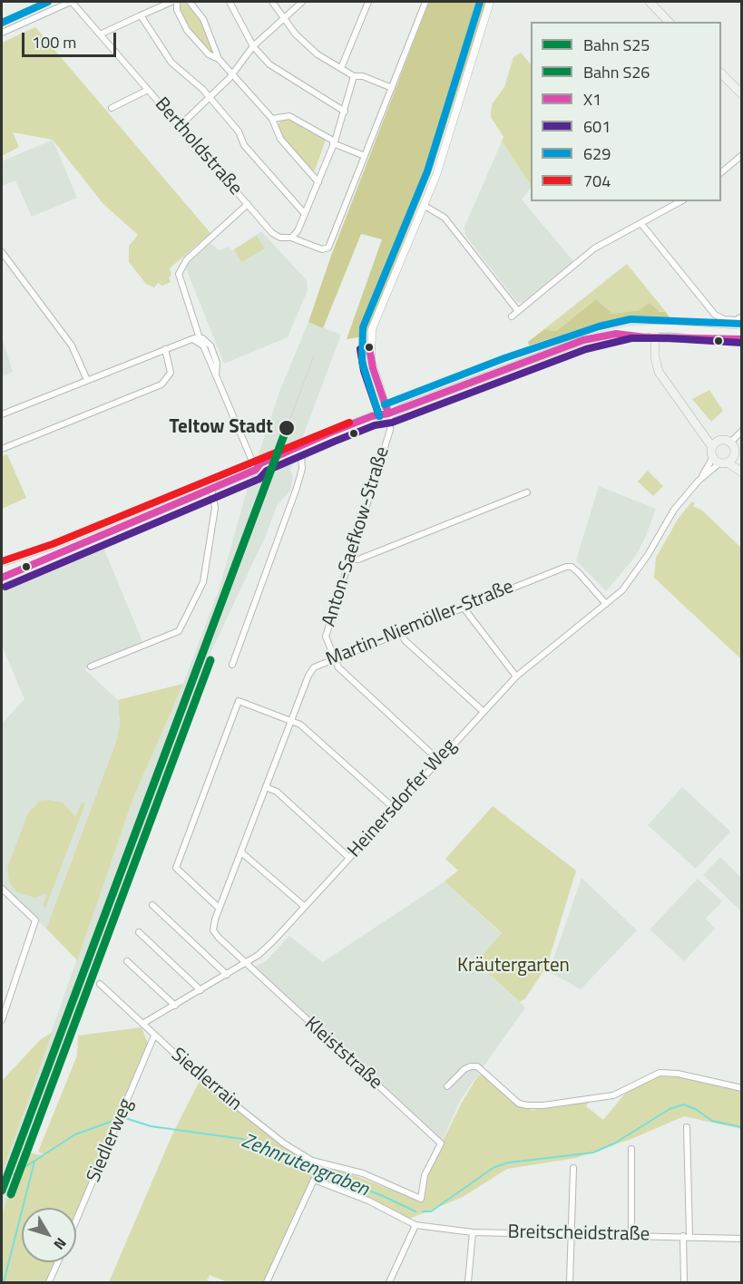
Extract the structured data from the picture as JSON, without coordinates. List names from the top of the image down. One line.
{"streets":{"street":["Bertholdstraße","Anton-Saefkow-Straße","Martin-Niemöller-Straße","Heinersdorfer Weg","Kleiststraße","Siedlerrain","Siedlerweg","Breitscheidstraße"]},"crossings":[["Anton-Saefkow-Straße","Martin-Niemöller-Straße"],["Anton-Saefkow-Straße","Heinersdorfer Weg"],["Martin-Niemöller-Straße","Heinersdorfer Weg"],["Martin-Niemöller-Straße","Kleiststraße"],["Heinersdorfer Weg","Kleiststraße"],["Heinersdorfer Weg","Siedlerrain"],["Kleiststraße","Siedlerrain"],["Siedlerrain","Siedlerweg"]],"water":["Zehnrutengraben"],"parks":["Kräutergarten"],"places":["Teltow Stadt"],"lines":["transit line 629","transit line X1","transit line 601","transit line 704","rail line S25","rail line S26"],"legend":["Bahn S25","Bahn S26","X1","601","629","704"],"scale_bar":"100 m","north":"bottom right"}
